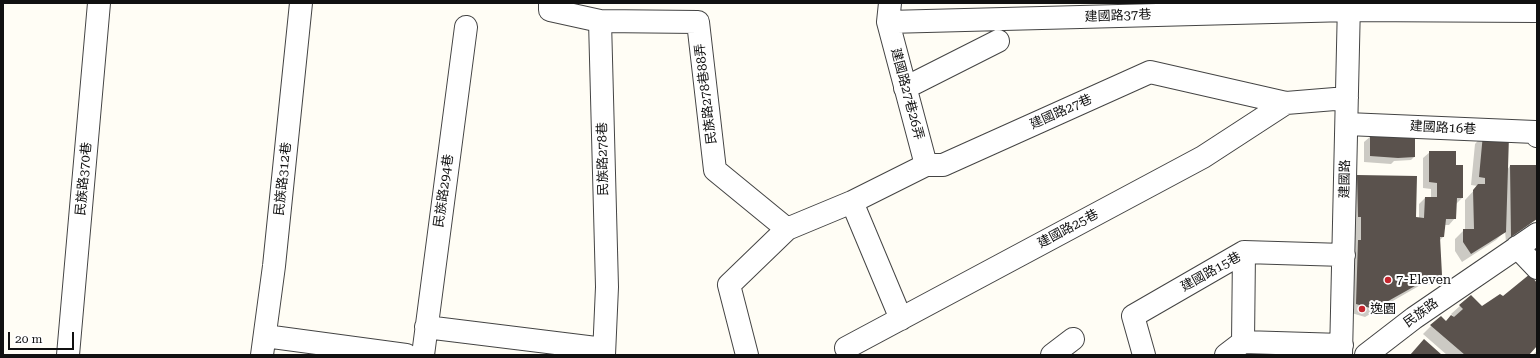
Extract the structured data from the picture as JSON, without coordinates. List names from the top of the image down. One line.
{"streets":{"street":["建國路37巷","民族路278巷88弄","建國路27巷26弄","建國路27巷","建國路16巷","民族路278巷","民族路370巷","民族路312巷","建國路","民族路294巷","建國路25巷","建國路15巷","民族路"]},"crossings":[["建國路37巷","建國路27巷26弄"],["建國路37巷","建國路"],["民族路278巷88弄","建國路27巷"],["民族路278巷88弄","民族路278巷"],["建國路27巷26弄","建國路27巷"],["建國路27巷","建國路"],["建國路27巷","建國路25巷"],["建國路16巷","建國路"],["建國路","建國路15巷"]],"places":["7-Eleven","逸園"],"scale_bar":"20 m"}
